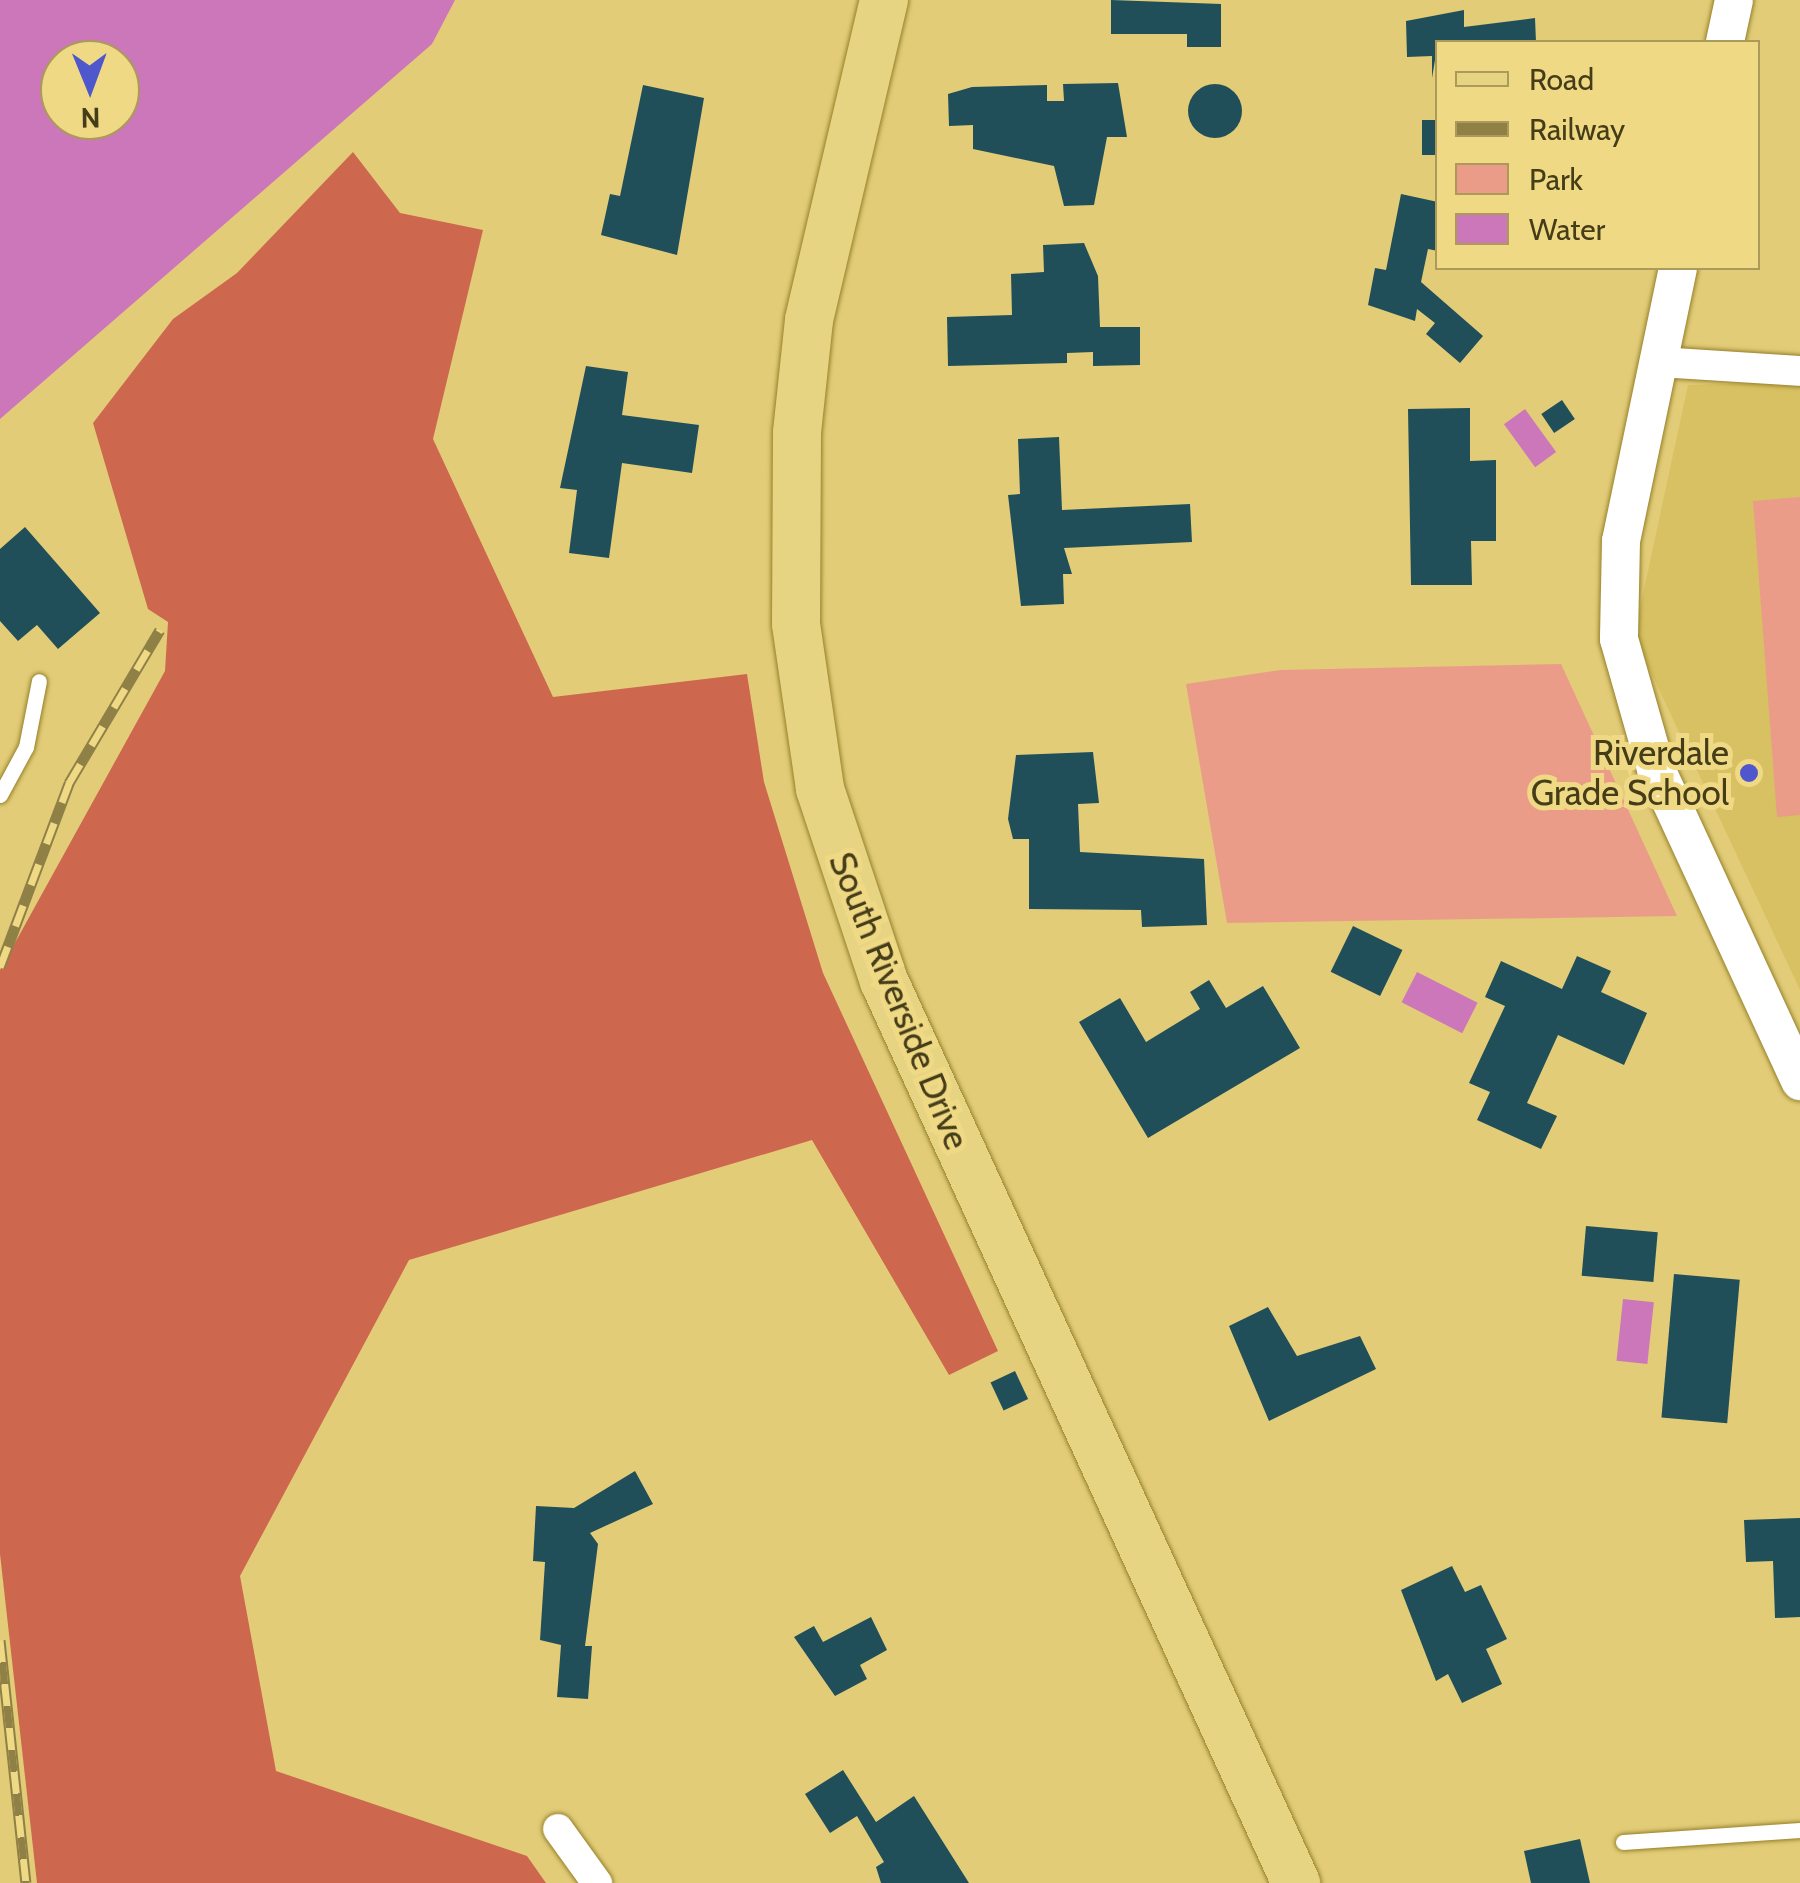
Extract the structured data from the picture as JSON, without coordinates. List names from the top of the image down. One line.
{"streets":{"main road":["South Riverside Drive"]},"places":["Riverdale Grade School"],"legend":["Road","Railway","Park","Water"],"north":"bottom"}
